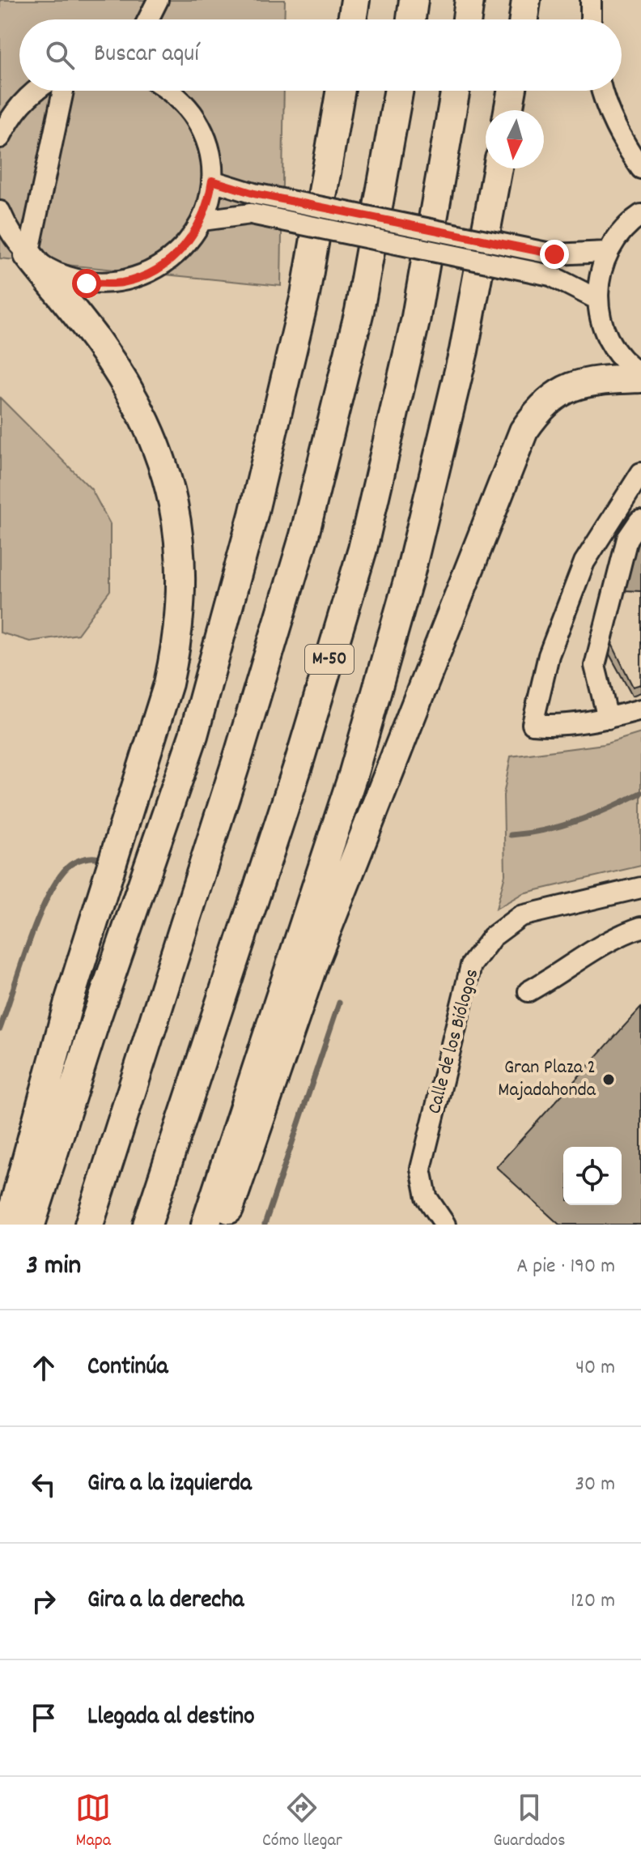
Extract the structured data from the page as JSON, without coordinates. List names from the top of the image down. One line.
{"streets":{"highway":["M-50"],"street":["Calle de los Biólogos"]},"places":["Gran Plaza 2 Majadahonda"],"north":"bottom","page":{"search":"Buscar aquí","heading":["3 min","A pie · 190 m"],"list":[["Continúa","40 m"],["Gira a la izquierda","30 m"],["Gira a la derecha","120 m"],"Llegada al destino"],"nav":["Mapa","Cómo llegar","Guardados"]}}
